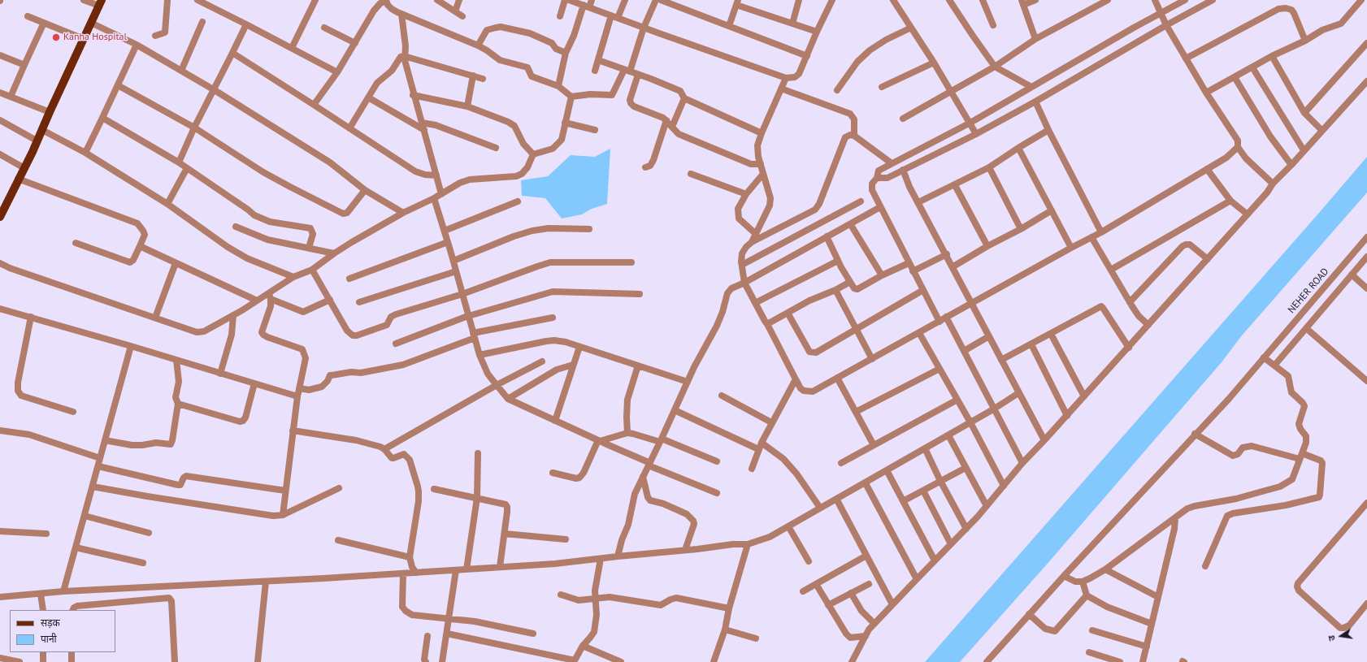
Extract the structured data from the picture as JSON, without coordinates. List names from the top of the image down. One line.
{"streets":{"street":["NEHER ROAD"]},"places":["Kanha Hospital"],"legend":["सड़क","पानी"],"north":"left"}
